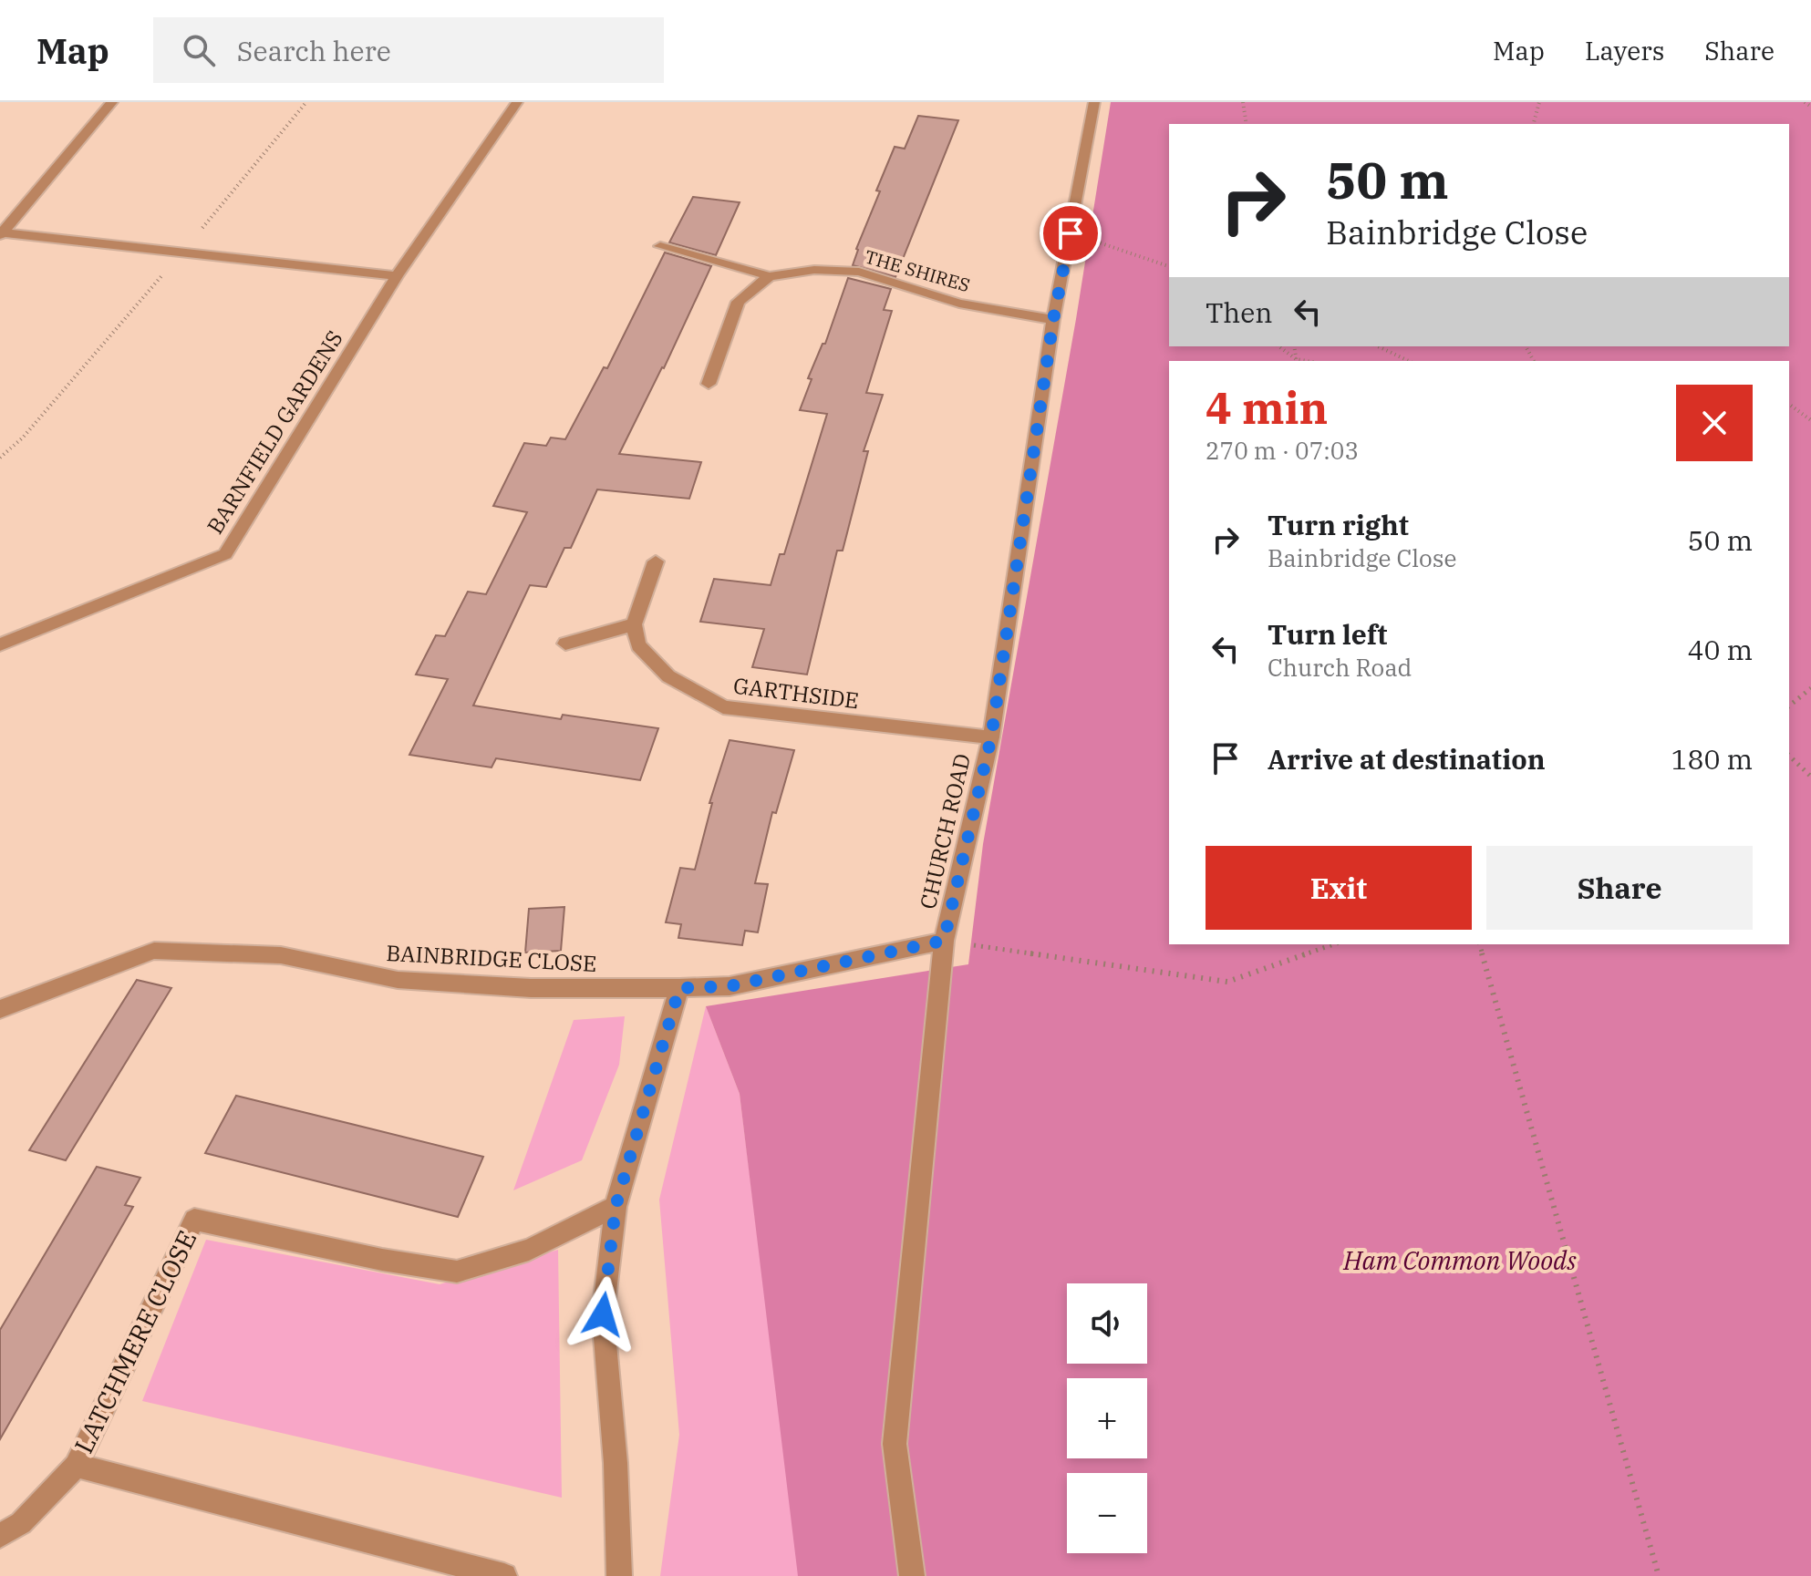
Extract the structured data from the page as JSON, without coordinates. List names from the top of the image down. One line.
{"streets":{"street":["THE SHIRES","BARNFIELD GARDENS","GARTHSIDE","CHURCH ROAD","BAINBRIDGE CLOSE","LATCHMERE CLOSE"]},"crossings":[["THE SHIRES","CHURCH ROAD"],["GARTHSIDE","CHURCH ROAD"],["CHURCH ROAD","BAINBRIDGE CLOSE"]],"parks":["Ham Common Woods"],"page":{"header":"Map","search":"Search here","nav":["Map","Layers","Share"],"turn":["50 m","Bainbridge Close"],"then":"Then","heading":["4 min","270 m · 07:03"],"list":[{"name":"Turn right","note":"Bainbridge Close","value":"50 m"},{"name":"Turn left","note":"Church Road","value":"40 m"},{"name":"Arrive at destination","value":"180 m"}],"buttons":["Exit","Share"],"map_buttons":["+","−"]}}
